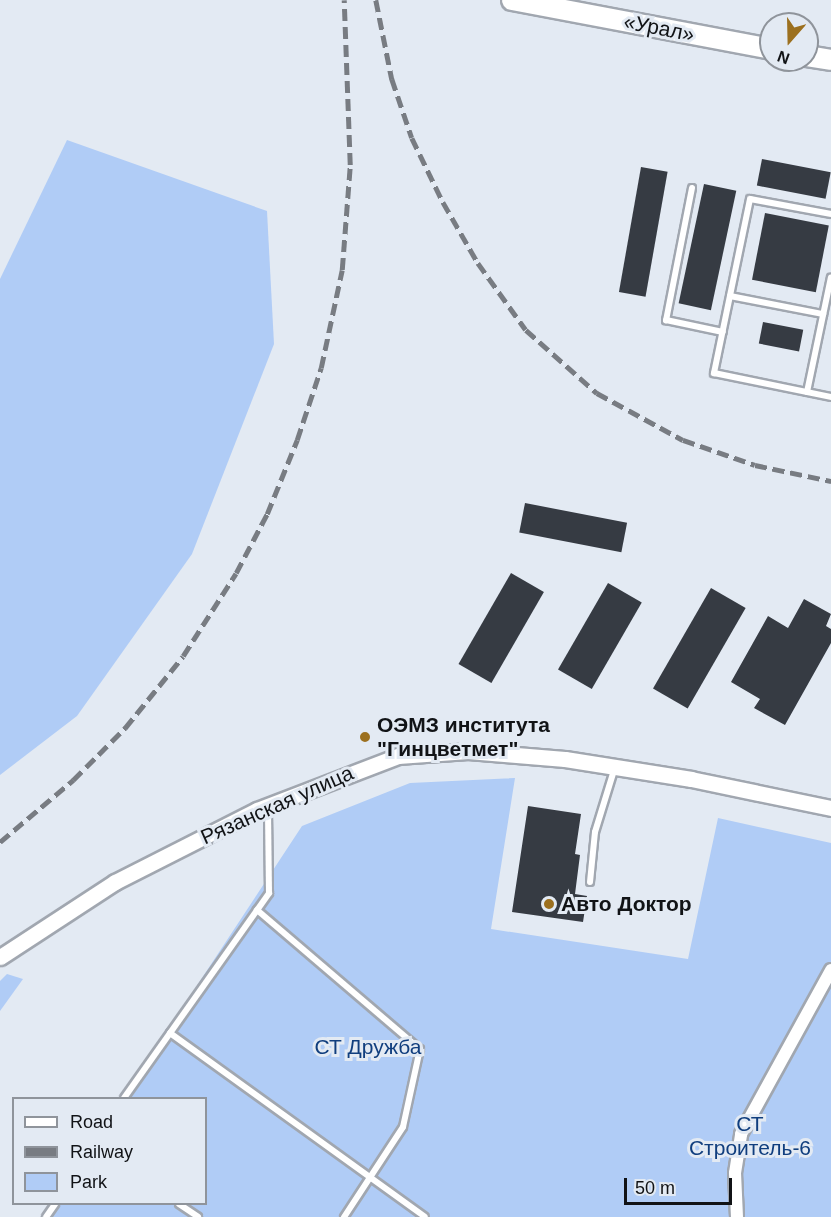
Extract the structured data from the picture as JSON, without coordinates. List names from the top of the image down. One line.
{"streets":{"highway":["«Урал»"],"street":["Рязанская улица"]},"parks":["СТ Дружба","СТ Строитель-6"],"places":["ОЭМЗ института \"Гинцветмет\"","Авто Доктор"],"legend":["Road","Railway","Park"],"scale_bar":"50 m","north":"bottom"}
